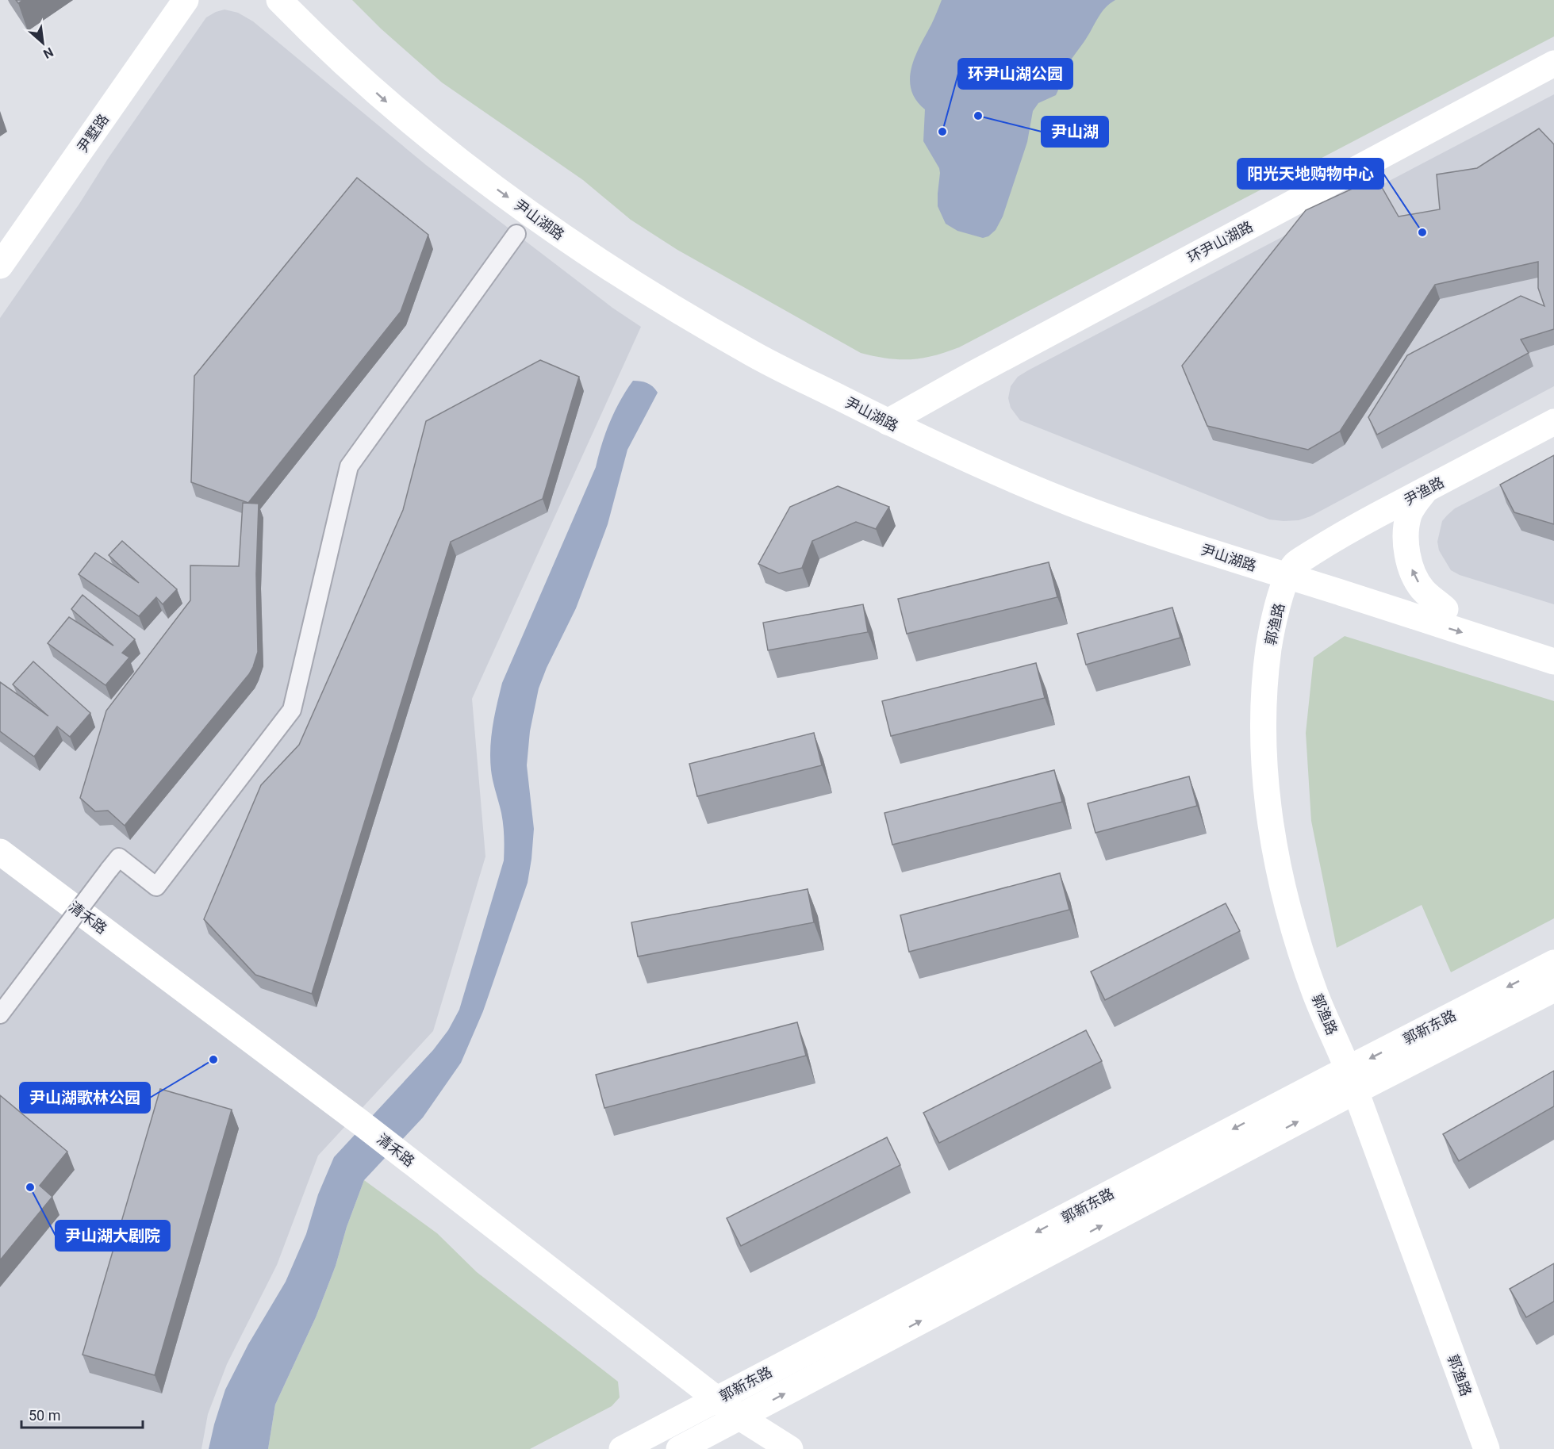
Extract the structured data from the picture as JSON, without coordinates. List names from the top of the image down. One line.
{"streets":{"main road":["尹墅路","尹山湖路","环尹山湖路","尹渔路","郭渔路","清禾路","郭新东路"]},"crossings":[["尹山湖路","环尹山湖路"],["尹山湖路","尹渔路"],["尹山湖路","郭渔路"],["尹渔路","郭渔路"],["郭渔路","郭新东路"],["清禾路","郭新东路"]],"places":["尹山湖","环尹山湖公园","阳光天地购物中心","尹山湖歌林公园","尹山湖大剧院"],"scale_bar":"50 m","north":"bottom right"}
